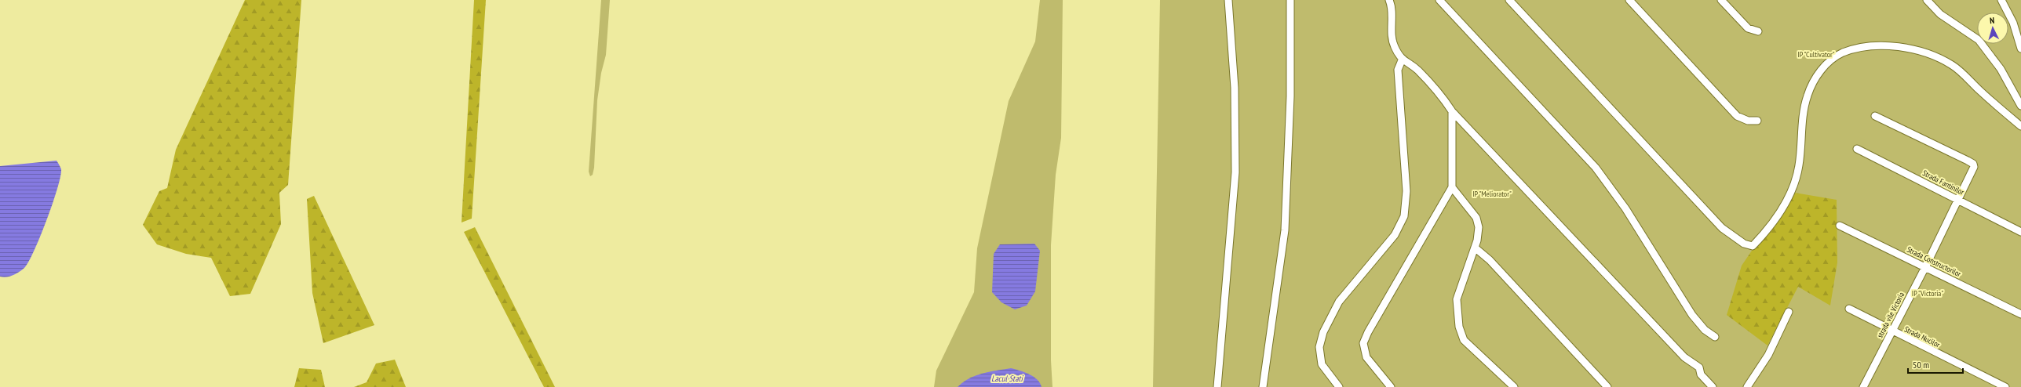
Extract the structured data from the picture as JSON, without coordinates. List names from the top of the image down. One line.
{"streets":{"street":["Strada Fantinilor","Strada Constructorilor","strada vile Victoria","Strada Nucilor"]},"crossings":[["Strada Fantinilor","strada vile Victoria"],["Strada Constructorilor","strada vile Victoria"],["strada vile Victoria","Strada Nucilor"]],"water":["Lacul Stati"],"parks":["IP \"Cultivator\"","IP \"Meliorator\"","IP \"Victoria\""],"scale_bar":"50 m","north":"top"}
